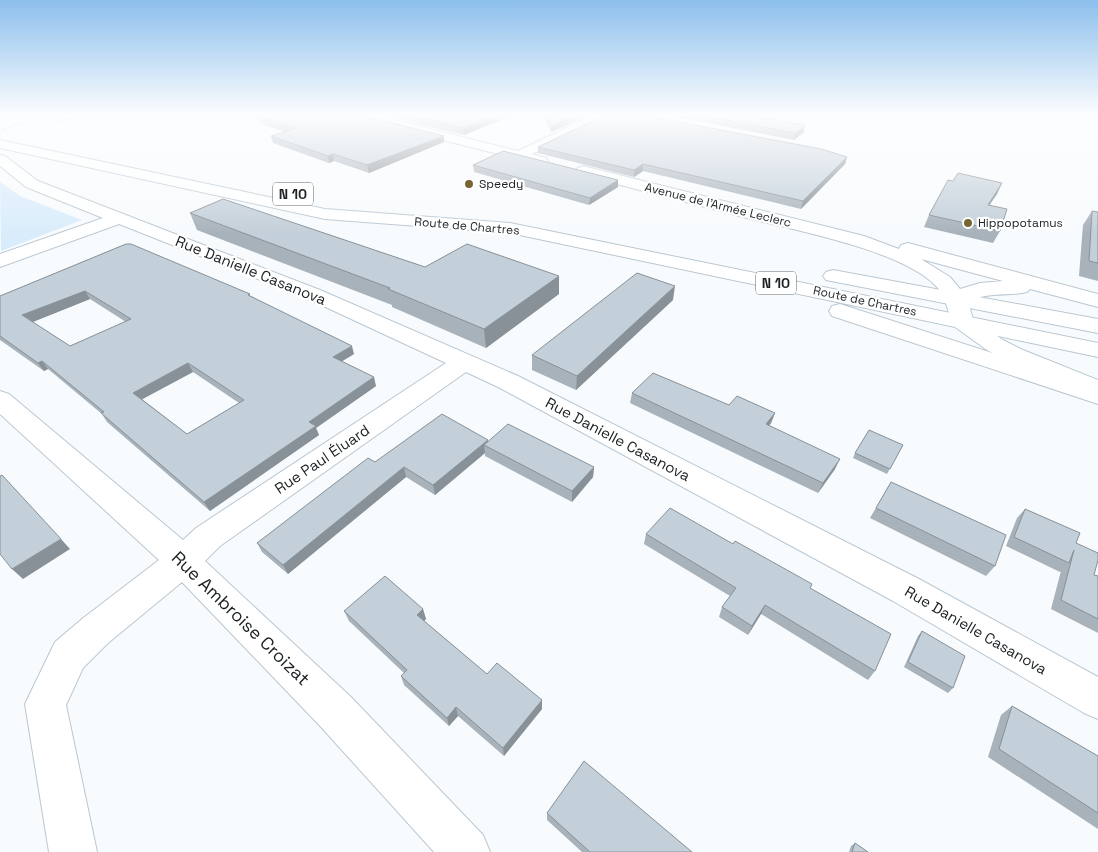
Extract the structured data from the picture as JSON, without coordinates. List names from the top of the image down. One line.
{"streets":{"street":["N 10","Avenue de l'Armée Leclerc","Route de Chartres","Rue Danielle Casanova","Rue Paul Éluard","Rue Ambroise Croizat"]},"crossings":[["Avenue de l'Armée Leclerc","Route de Chartres"],["Rue Danielle Casanova","Rue Paul Éluard"],["Rue Paul Éluard","Rue Ambroise Croizat"]],"places":["Speedy","Hippopotamus"]}
